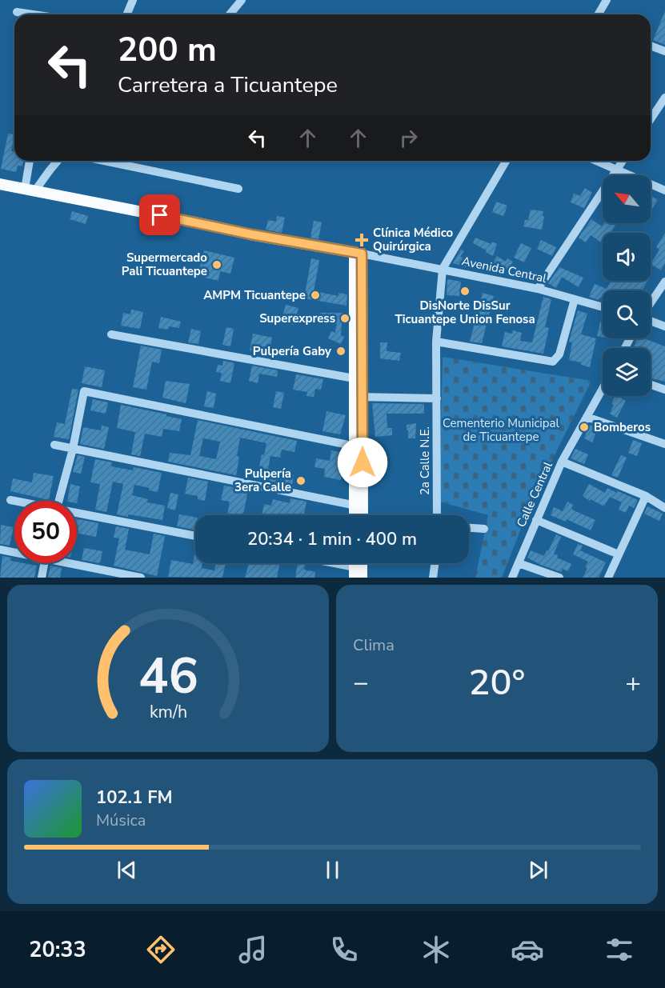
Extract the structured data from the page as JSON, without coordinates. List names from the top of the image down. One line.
{"streets":{"street":["Avenida Central","2a Calle N.E.","Calle Central"]},"crossings":[["Avenida Central","2a Calle N.E."]],"parks":["Cementerio Municipal de Ticuantepe"],"places":{"health":["Clínica Médico Quirúrgica"],"other":["Supermercado Pali Ticuantepe","DisNorte DisSur Ticuantepe Union Fenosa","AMPM Ticuantepe","Superexpress","Pulpería Gaby","Bomberos","Pulpería 3era Calle"]},"north":"top left","page":{"turn":["200 m","Carretera a Ticuantepe"],"limit":"50","trip":"20:34 · 1 min · 400 m","tile":"Clima","heat":["−","20°","+"],"song":["102.1 FM","Música"],"tabs":"20:33","gauge":["46","km/h"]}}
